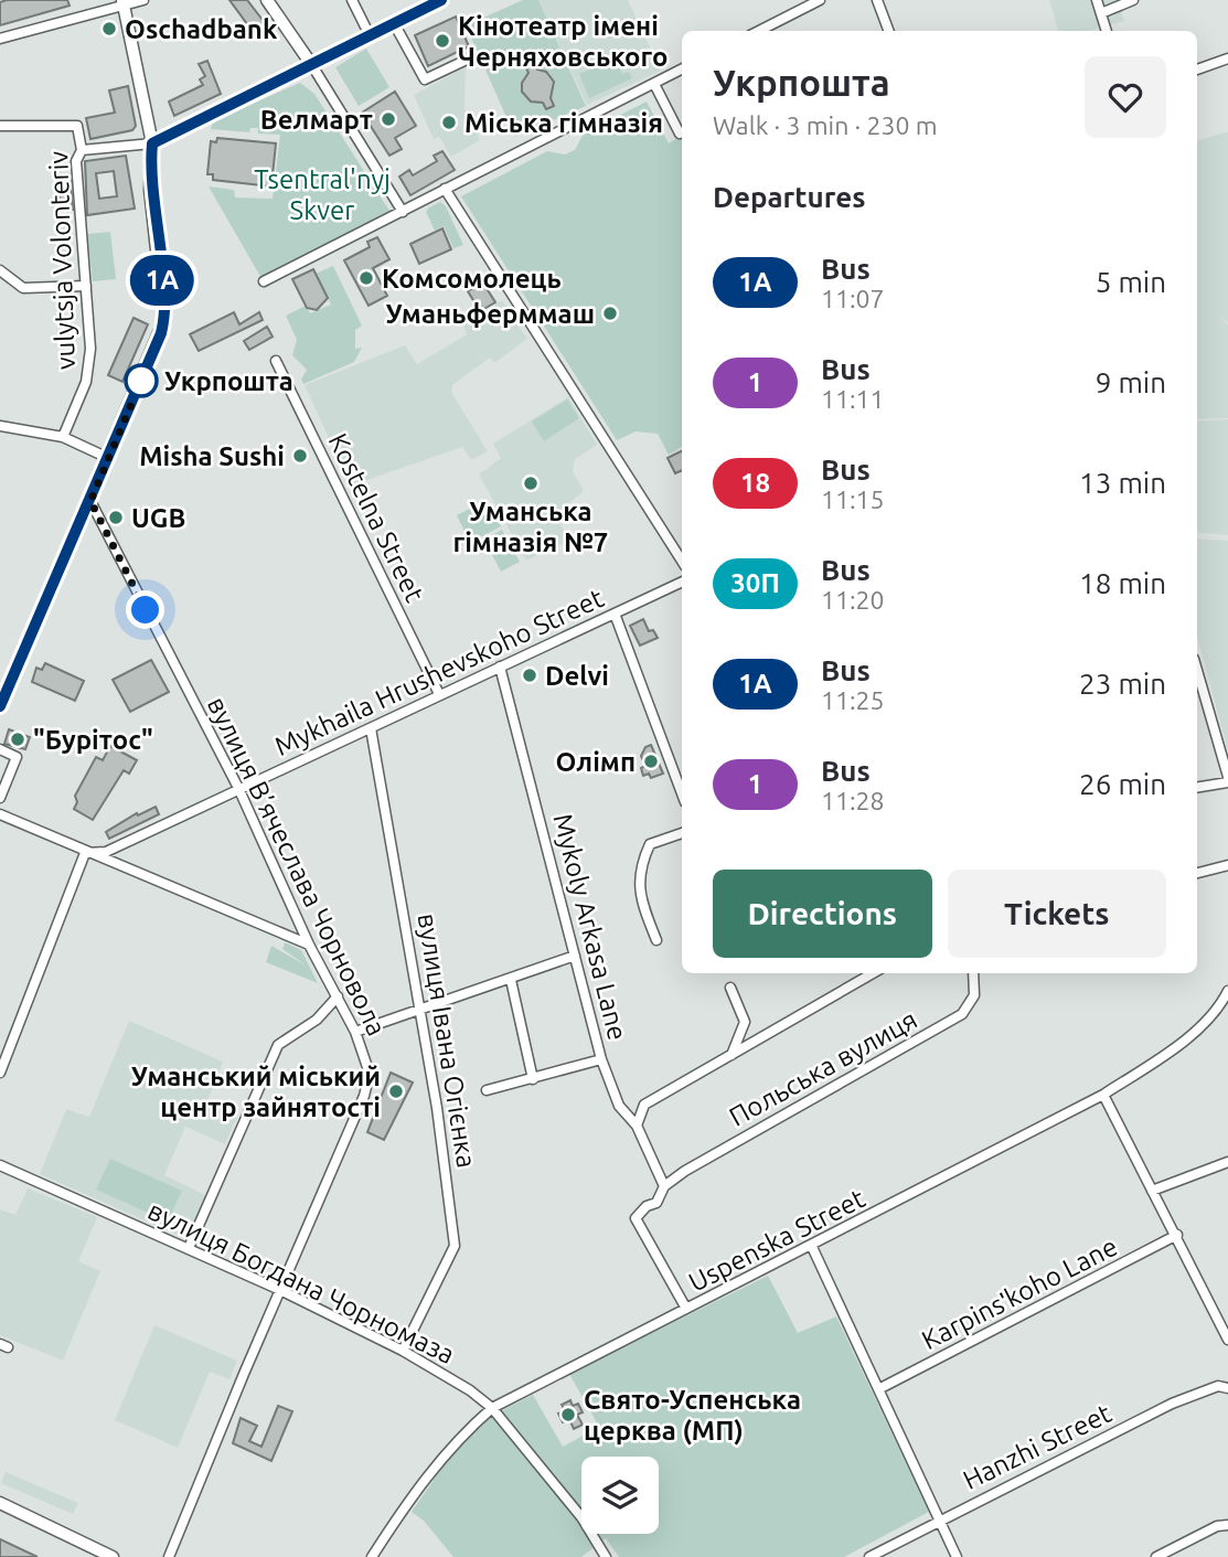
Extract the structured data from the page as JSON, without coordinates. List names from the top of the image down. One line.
{"streets":{"street":["vulytsja Volonteriv","Kostelna Street","Mykhaila Hrushevskoho Street","вулиця В’ячеслава Чорновола","Mykoly Arkasa Lane","вулиця Івана Огієнка","Польська вулиця","Uspenska Street","вулиця Богдана Чорномаза","Karpinsʹkoho Lane","Hanzhi Street"]},"crossings":[["Kostelna Street","Mykhaila Hrushevskoho Street"],["Mykhaila Hrushevskoho Street","вулиця В’ячеслава Чорновола"],["Mykhaila Hrushevskoho Street","Mykoly Arkasa Lane"],["Mykhaila Hrushevskoho Street","вулиця Івана Огієнка"],["вулиця В’ячеслава Чорновола","вулиця Богдана Чорномаза"],["Mykoly Arkasa Lane","Польська вулиця"],["вулиця Івана Огієнка","вулиця Богдана Чорномаза"],["Польська вулиця","Uspenska Street"],["Uspenska Street","вулиця Богдана Чорномаза"]],"parks":["Tsentral'nyj Skver"],"places":["Oschadbank","Кінотеатр імені Черняховського","Велмарт","Міська гімназія","Комсомолець","Уманьферммаш","Укрпошта","Мisha Sushi","Уманська гімназія №7","UGB","Delvi","\"Бурітос\"","Олімп","Уманський міський центр зайнятості","Свято-Успенська церква (МП)"],"lines":["bus line 1А"],"page":{"on_map":"1А","heading":[["Укрпошта","Walk · 3 min · 230 m"],"Departures"],"list":[{"mark":"1А","name":"Bus","note":"11:07","value":"5 min"},{"mark":"1","name":"Bus","note":"11:11","value":"9 min"},{"mark":"18","name":"Bus","note":"11:15","value":"13 min"},{"mark":"30П","name":"Bus","note":"11:20","value":"18 min"},{"mark":"1А","name":"Bus","note":"11:25","value":"23 min"},{"mark":"1","name":"Bus","note":"11:28","value":"26 min"}],"buttons":["Directions","Tickets"]}}
